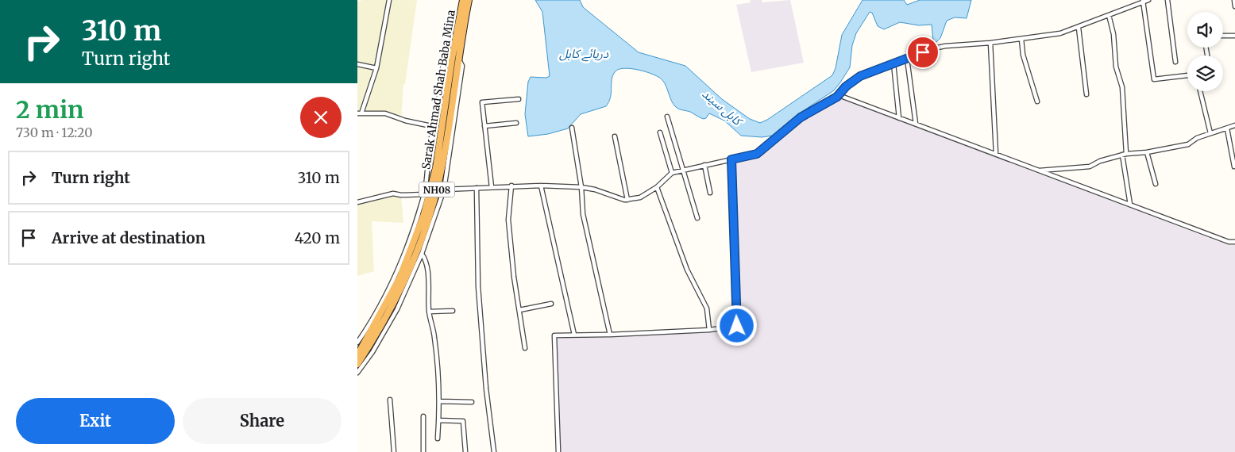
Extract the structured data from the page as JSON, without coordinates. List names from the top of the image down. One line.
{"streets":{"highway":["Sarak Ahmad Shah Baba Mina","NH08"]},"crossings":[["Sarak Ahmad Shah Baba Mina","NH08"]],"water":["دریائے کابل","کابل سيند"],"page":{"turn":["310 m","Turn right"],"heading":["2 min","730 m · 12:20"],"list":[{"name":"Turn right","value":"310 m"},{"name":"Arrive at destination","value":"420 m"}],"buttons":["Exit","Share"]}}
